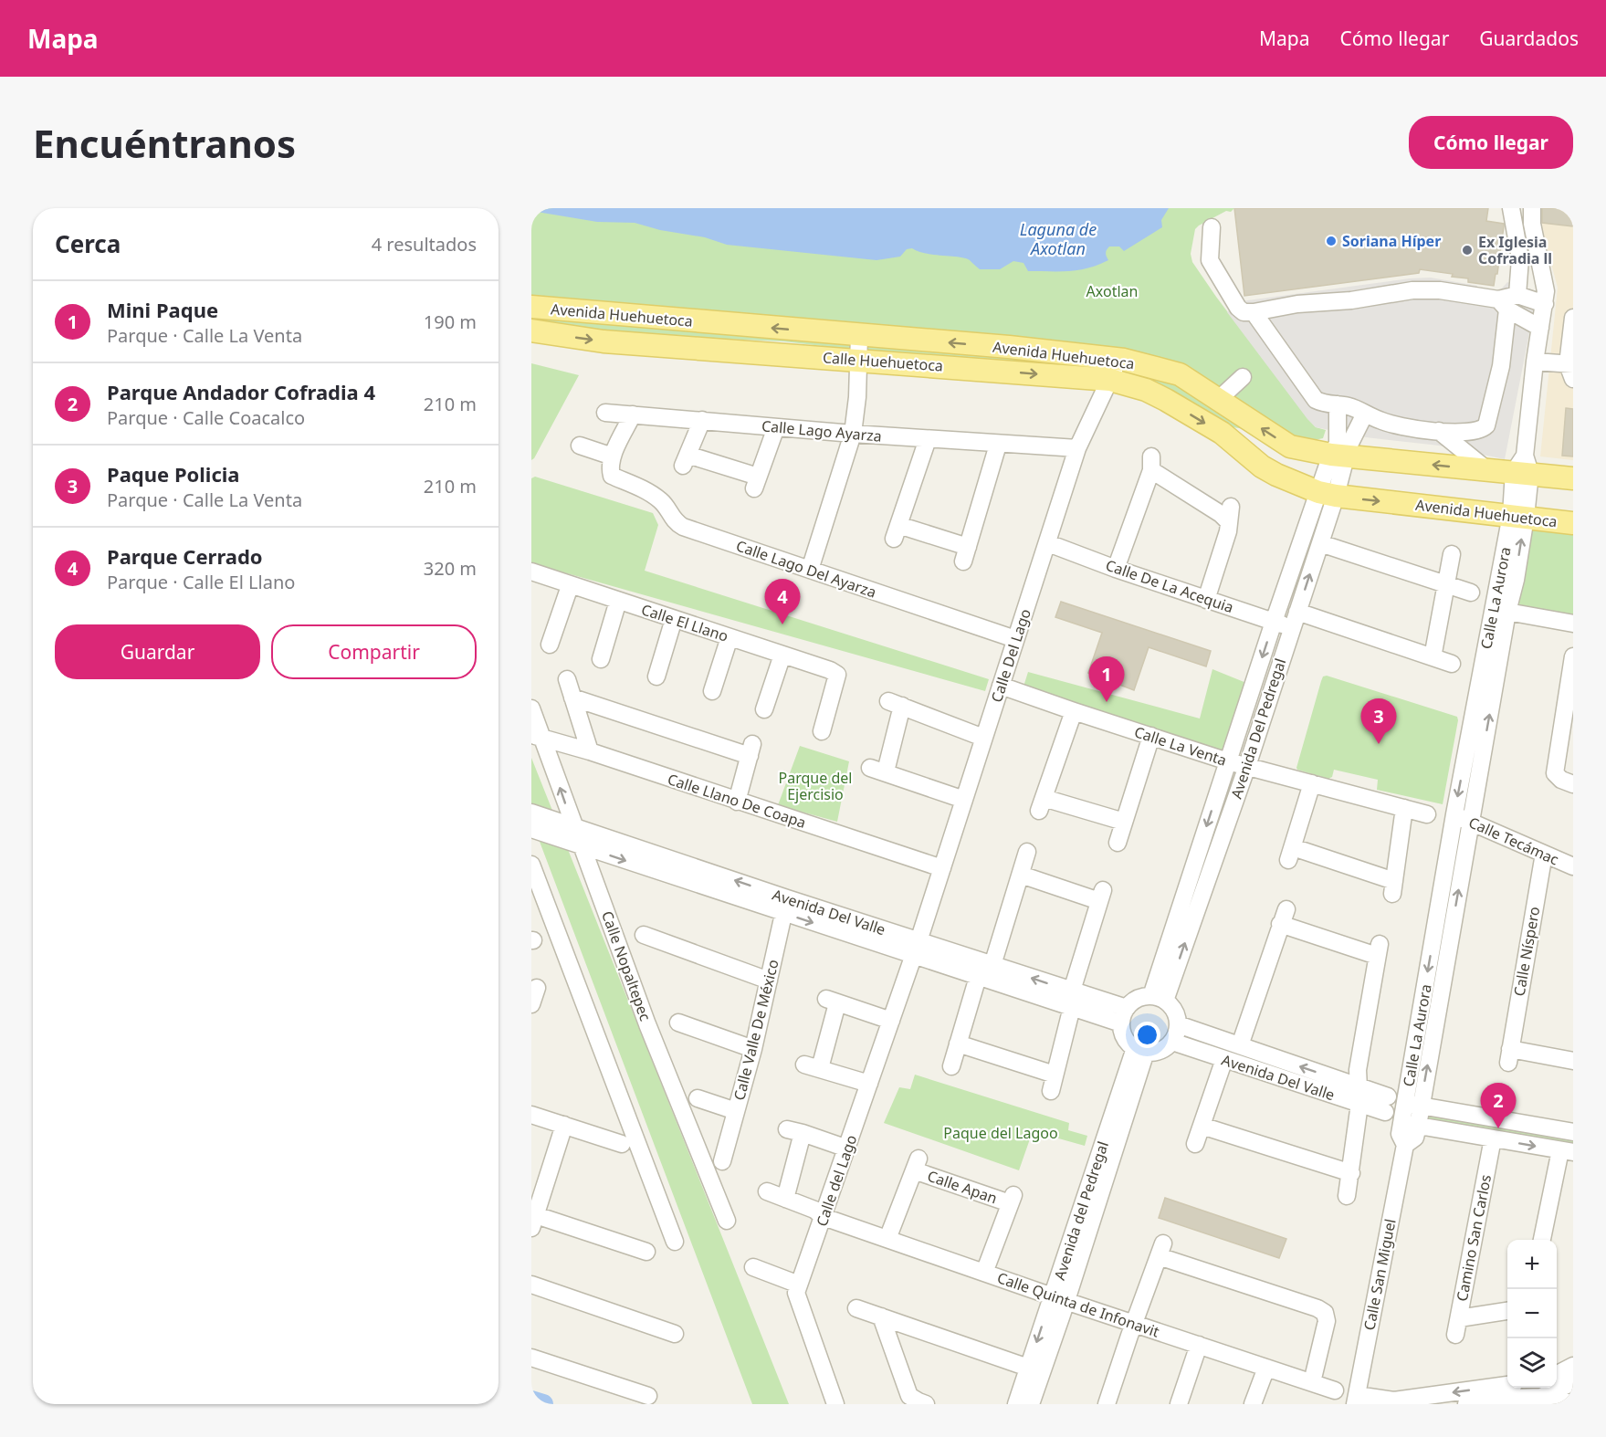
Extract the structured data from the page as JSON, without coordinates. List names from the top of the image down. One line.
{"streets":{"main road":["Avenida Huehuetoca","Calle Huehuetoca"],"street":["Calle Lago Ayarza","Calle Lago Del Ayarza","Calle De La Acequia","Calle La Aurora","Calle El Llano","Calle Del Lago","Avenida Del Pedregal","Calle La Venta","Calle Llano De Coapa","Calle Tecámac","Avenida Del Valle","Calle Níspero","Calle Nopaltepec","Calle Valle De México","Calle del Lago","Calle Apan","Avenida del Pedregal","Camino San Carlos","Calle San Miguel","Calle Quinta de Infonavit"]},"crossings":[["Avenida Huehuetoca","Calle Huehuetoca"],["Avenida Huehuetoca","Calle La Aurora"],["Avenida Huehuetoca","Calle Del Lago"],["Avenida Huehuetoca","Avenida Del Pedregal"],["Calle Huehuetoca","Calle Del Lago"],["Calle Lago Ayarza","Calle Del Lago"],["Calle Lago Del Ayarza","Calle Del Lago"],["Calle De La Acequia","Calle Del Lago"],["Calle De La Acequia","Avenida Del Pedregal"],["Calle La Aurora","Calle Tecámac"],["Calle La Aurora","Calle San Miguel"],["Calle Del Lago","Calle La Venta"],["Calle Del Lago","Calle Llano De Coapa"],["Calle Del Lago","Avenida Del Valle"],["Calle Del Lago","Calle del Lago"],["Avenida Del Pedregal","Calle La Venta"],["Avenida Del Pedregal","Avenida Del Valle"],["Avenida Del Pedregal","Avenida del Pedregal"],["Calle Llano De Coapa","Calle Nopaltepec"],["Calle Tecámac","Calle Níspero"],["Avenida Del Valle","Calle Nopaltepec"],["Avenida Del Valle","Calle Valle De México"],["Avenida Del Valle","Calle del Lago"],["Avenida Del Valle","Avenida del Pedregal"],["Calle del Lago","Calle Quinta de Infonavit"],["Calle Apan","Calle Quinta de Infonavit"],["Avenida del Pedregal","Calle Quinta de Infonavit"]],"one_way":["Calle Huehuetoca"],"water":["Laguna de Axotlan"],"parks":["Axotlan","Parque del Ejercisio","Paque del Lagoo"],"places":["Soriana Híper","Ex Iglesia Cofradia ll"],"page":{"header":"Mapa","nav":["Mapa","Cómo llegar","Guardados"],"buttons":["Cómo llegar",["Guardar","Compartir"]],"title":"Encuéntranos","heading":["Cerca","4 resultados"],"list":[{"mark":"1","name":"Mini Paque","note":"Parque · Calle La Venta","value":"190 m"},{"mark":"2","name":"Parque Andador Cofradia 4","note":"Parque · Calle Coacalco","value":"210 m"},{"mark":"3","name":"Paque Policia","note":"Parque · Calle La Venta","value":"210 m"},{"mark":"4","name":"Parque Cerrado","note":"Parque · Calle El Llano","value":"320 m"}],"pins":["4","1","3","2"],"map_buttons":["+","−"]}}
